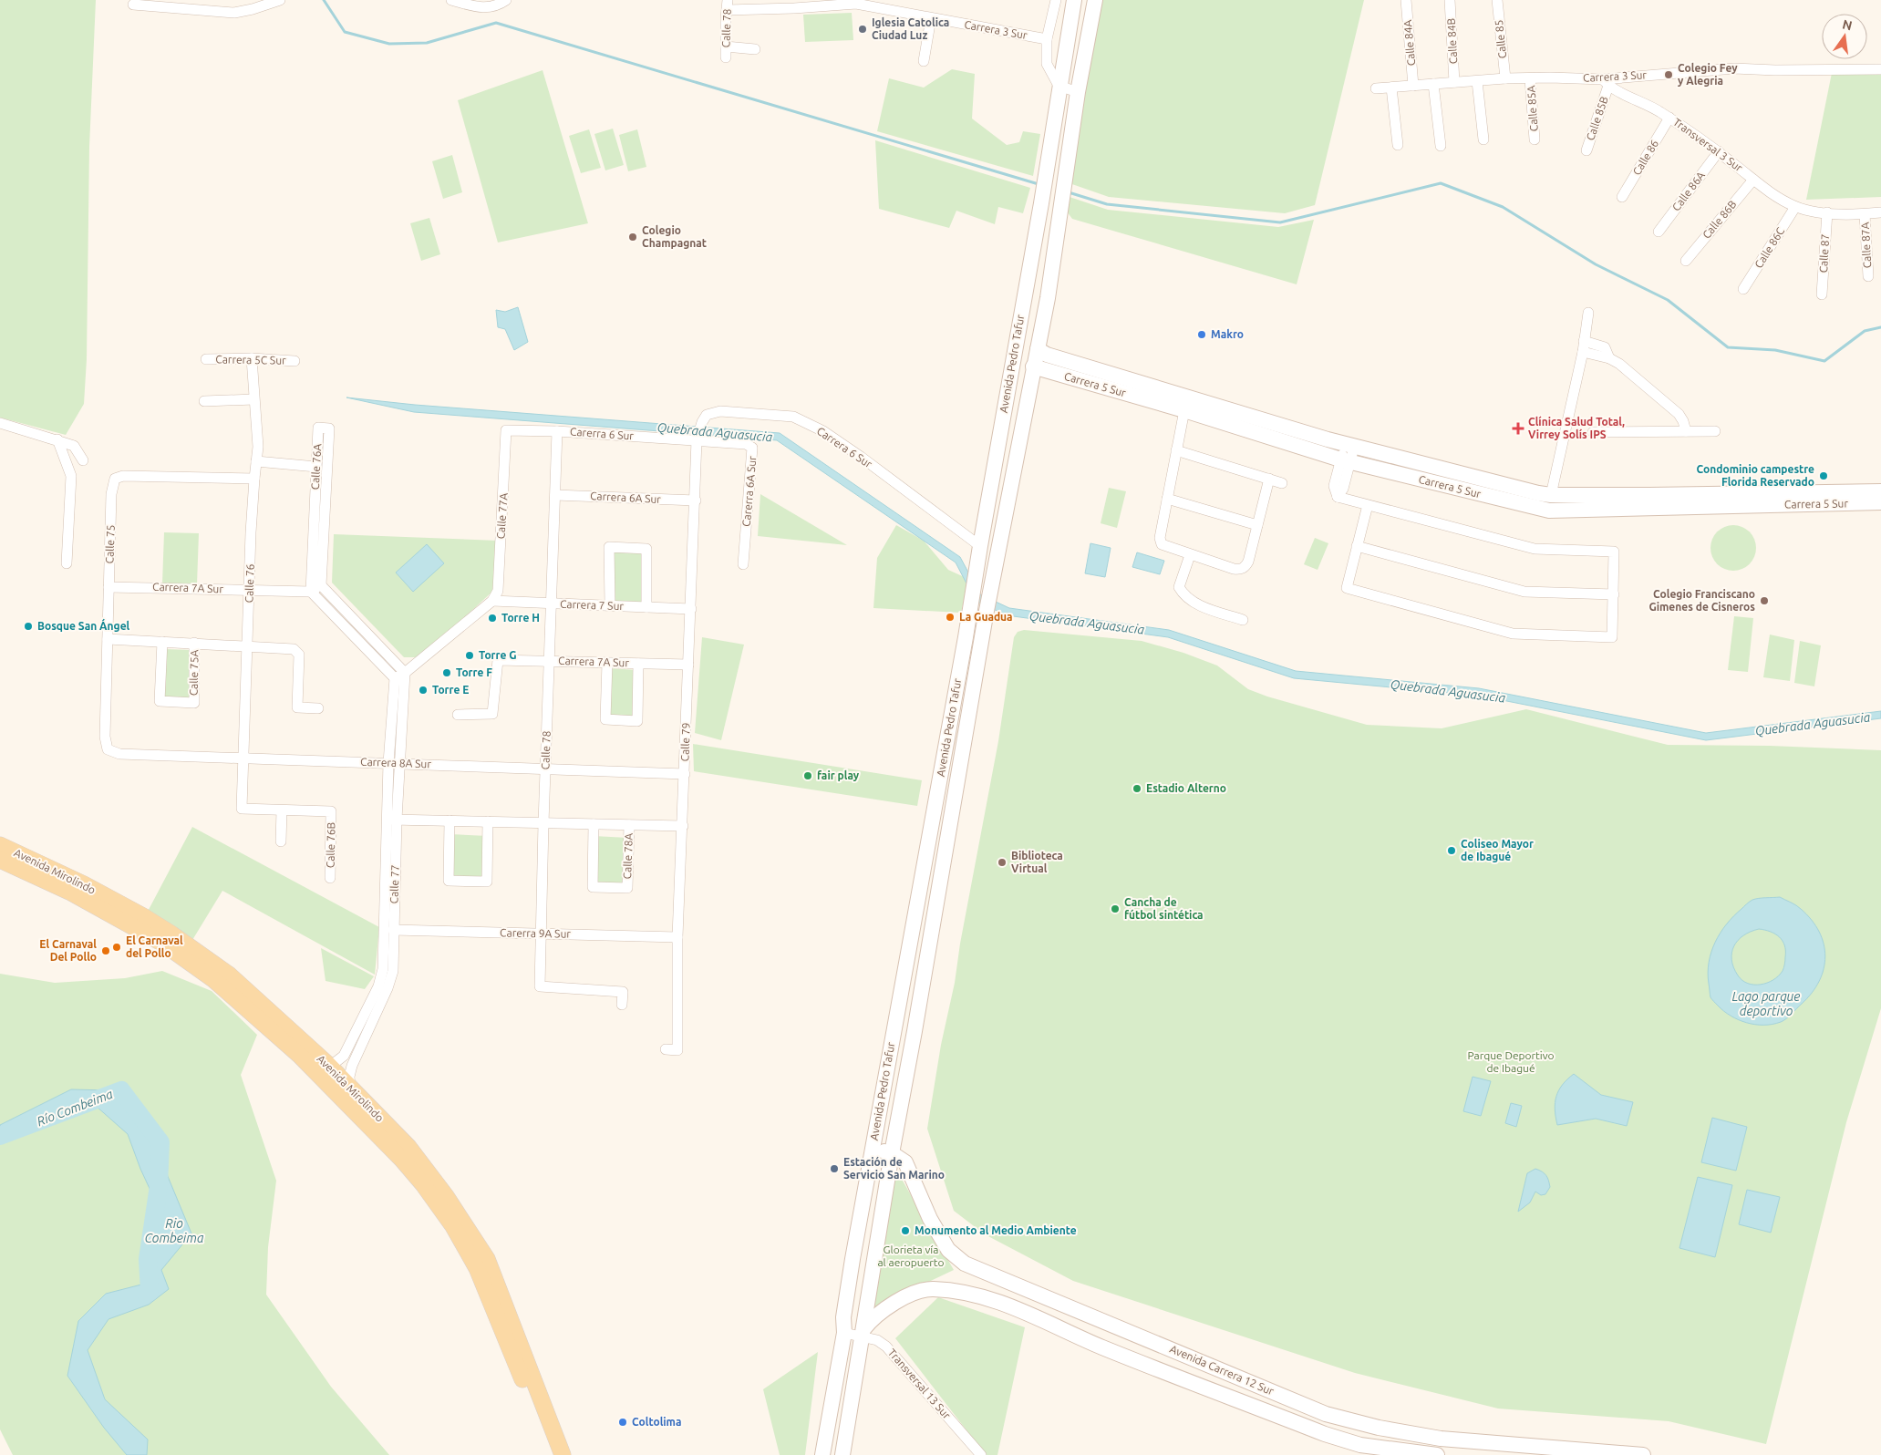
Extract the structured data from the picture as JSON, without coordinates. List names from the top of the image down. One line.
{"streets":{"main road":["Avenida Mirolindo"],"street":["Calle 78","Carrera 3 Sur","Calle 85","Calle 84B","Calle 84A","Calle 85A","Calle 85B","Transversal 3 Sur","Calle 86","Calle 86A","Calle 86B","Calle 87A","Calle 86C","Calle 87","Carrera 5C Sur","Avenida Pedro Tafur","Carrera 5 Sur","Carerra 6 Sur","Carrera 6 Sur","Calle 76A","Carerra 6A Sur","Carrera 6A Sur","Calle 77A","Calle 75","Calle 76","Carrera 7A Sur","Carrera 7 Sur","Calle 75A","Calle 79","Carrera 8A Sur","Calle 76B","Calle 78A","Calle 77","Carerra 9A Sur","Avenida Carrera 12 Sur","Transversal 13 Sur"]},"crossings":[["Calle 78","Carrera 3 Sur"],["Calle 78","Carerra 6 Sur"],["Calle 78","Carrera 6A Sur"],["Calle 78","Carrera 7A Sur"],["Calle 78","Carrera 7 Sur"],["Calle 78","Carrera 8A Sur"],["Calle 78","Carerra 9A Sur"],["Carrera 3 Sur","Calle 85"],["Carrera 3 Sur","Calle 84B"],["Carrera 3 Sur","Calle 84A"],["Carrera 3 Sur","Calle 85A"],["Carrera 3 Sur","Calle 85B"],["Carrera 3 Sur","Transversal 3 Sur"],["Calle 85B","Transversal 3 Sur"],["Transversal 3 Sur","Calle 86"],["Transversal 3 Sur","Calle 86A"],["Transversal 3 Sur","Calle 86B"],["Transversal 3 Sur","Calle 87A"],["Transversal 3 Sur","Calle 86C"],["Transversal 3 Sur","Calle 87"],["Carrera 5C Sur","Calle 76"],["Avenida Pedro Tafur","Carrera 5 Sur"],["Avenida Pedro Tafur","Carrera 6 Sur"],["Avenida Pedro Tafur","Avenida Carrera 12 Sur"],["Avenida Pedro Tafur","Transversal 13 Sur"],["Carerra 6 Sur","Carrera 6 Sur"],["Carerra 6 Sur","Carerra 6A Sur"],["Carerra 6 Sur","Calle 77A"],["Carerra 6 Sur","Calle 79"],["Carrera 6 Sur","Carerra 6A Sur"],["Carrera 6 Sur","Calle 79"],["Calle 76A","Carrera 7A Sur"],["Carerra 6A Sur","Calle 79"],["Carrera 6A Sur","Calle 79"],["Calle 77A","Carrera 7 Sur"],["Calle 75","Calle 76"],["Calle 75","Carrera 7A Sur"],["Calle 75","Carrera 8A Sur"],["Calle 76","Carrera 7A Sur"],["Calle 76","Carrera 8A Sur"],["Calle 76","Calle 76B"],["Carrera 7A Sur","Calle 79"],["Carrera 7 Sur","Calle 79"],["Calle 79","Carrera 8A Sur"],["Calle 79","Carerra 9A Sur"],["Carrera 8A Sur","Calle 77"],["Avenida Mirolindo","Calle 77"],["Calle 77","Carerra 9A Sur"],["Avenida Carrera 12 Sur","Transversal 13 Sur"]],"water":["Quebrada Aguasucia","Lago parque deportivo","Río Combeima","Rio Combeima"],"parks":["Parque Deportivo de Ibagué","Glorieta vía al aeropuerto"],"places":{"other":["Iglesia Catolica Ciudad Luz","Colegio Fey y Alegria","Colegio Champagnat","Makro","Condominio campestre Florida Reservado","Colegio Franciscano Gimenes de Cisneros","La Guadua","Torre H","Bosque San Ángel","Torre G","Torre F","Torre E","fair play","Estadio Alterno","Coliseo Mayor de Ibagué","Biblioteca Virtual","Cancha de fútbol sintética","El Carnaval del Pollo","El Carnaval Del Pollo","Estación de Servicio San Marino","Monumento al Medio Ambiente","Coltolima"],"health":["Clínica Salud Total, Virrey Solís IPS"]},"north":"top"}
